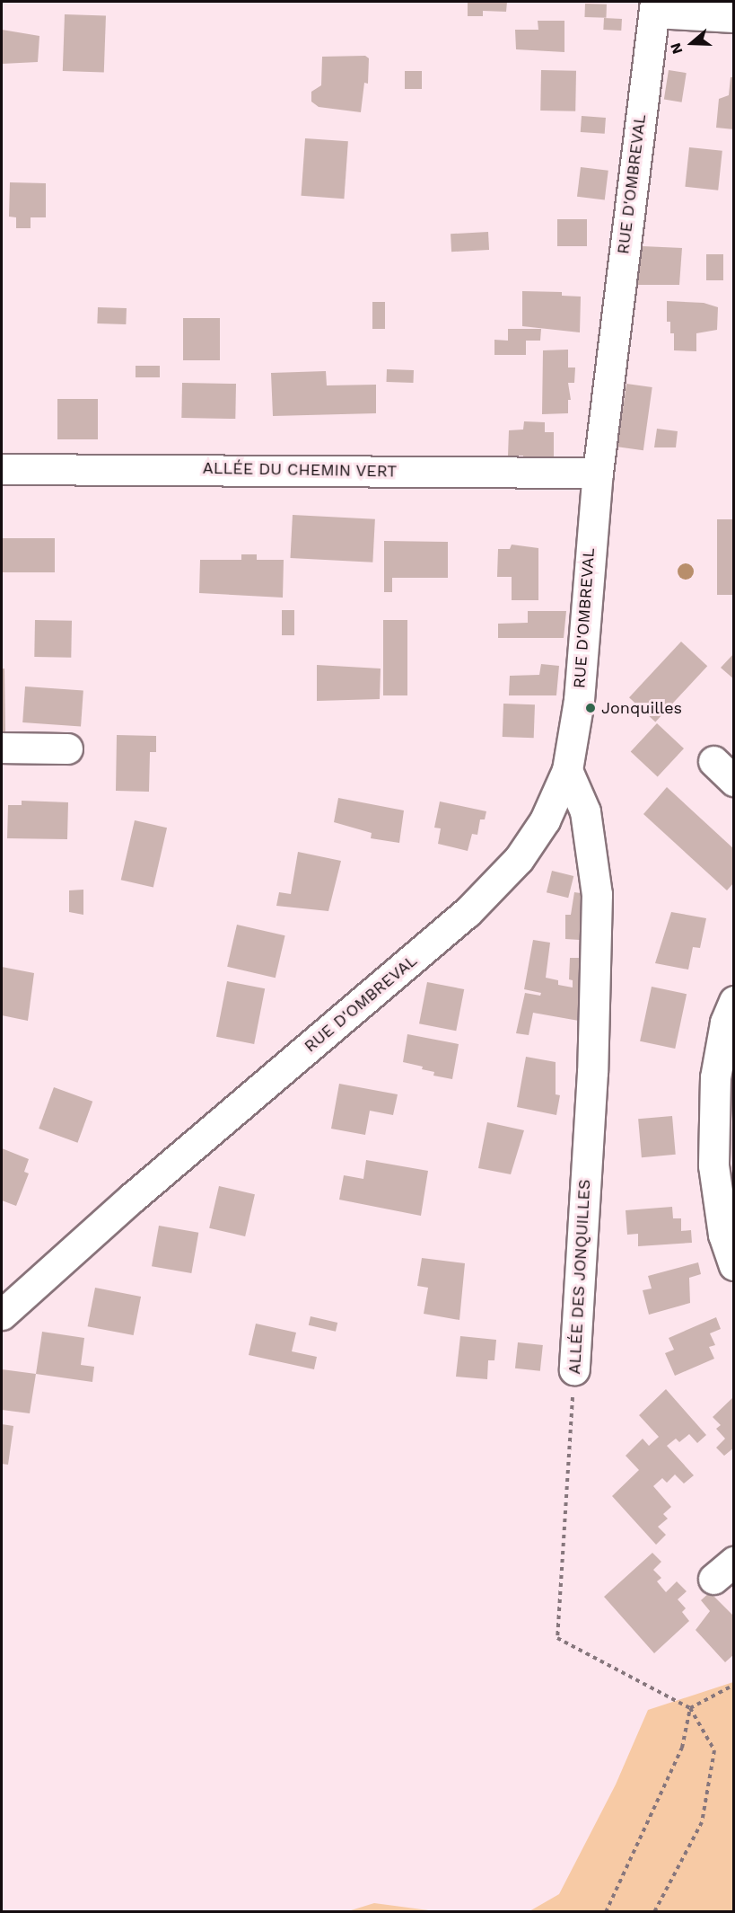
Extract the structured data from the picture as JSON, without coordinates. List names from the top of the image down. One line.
{"streets":{"street":["RUE D'OMBREVAL","ALLÉE DU CHEMIN VERT","ALLÉE DES JONQUILLES"]},"crossings":[["RUE D'OMBREVAL","ALLÉE DU CHEMIN VERT"],["RUE D'OMBREVAL","ALLÉE DES JONQUILLES"]],"places":["Jonquilles"],"north":"left"}
